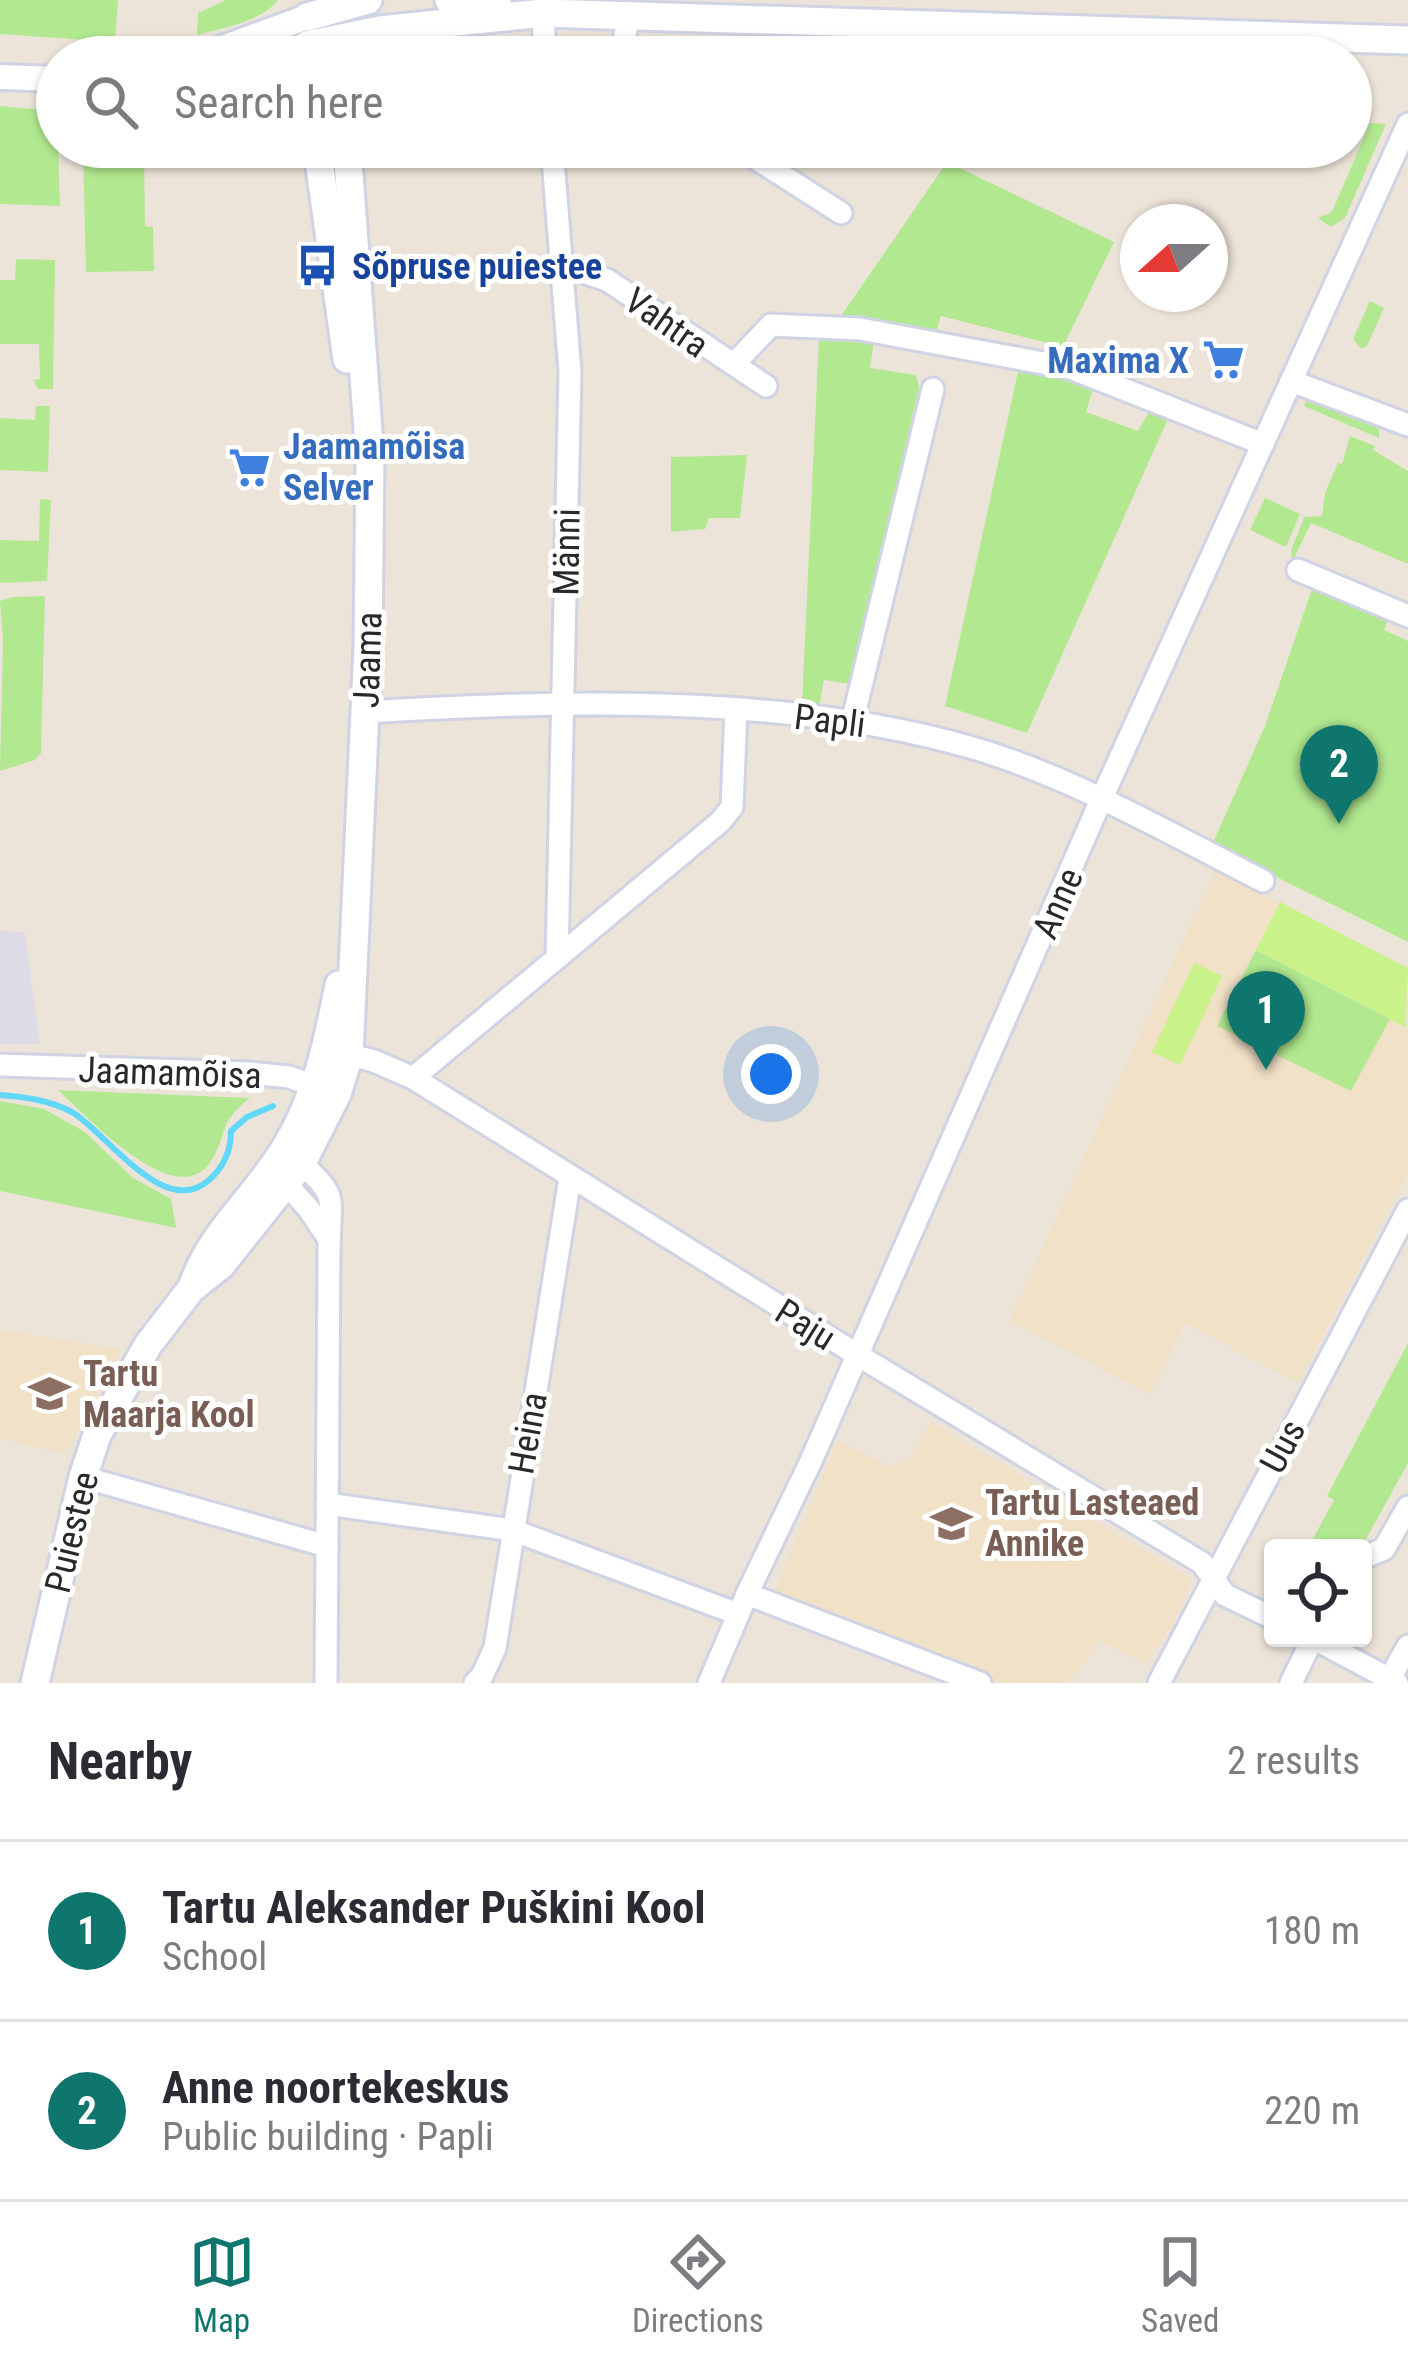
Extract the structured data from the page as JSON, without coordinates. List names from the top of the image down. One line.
{"streets":{"main road":["Jaama","Puiestee"],"street":["Vahtra","Männi","Papli","Anne","Jaamamõisa","Paju","Heina","Uus"]},"crossings":[["Vahtra","Männi"],["Männi","Papli"],["Jaama","Papli"],["Jaama","Jaamamõisa"],["Jaama","Paju"],["Jaama","Puiestee"],["Papli","Anne"],["Anne","Paju"],["Paju","Heina"],["Paju","Uus"]],"places":{"bus stop":["Sõpruse puiestee"],"supermarket":["Maxima X","Jaamamõisa Selver"],"school or university":["Tartu Maarja Kool","Tartu Lasteaed Annike"]},"north":"left","page":{"search":"Search here","pins":["2","1"],"heading":["Nearby","2 results"],"list":[{"mark":"1","name":"Tartu Aleksander Puškini Kool","note":"School","value":"180 m"},{"mark":"2","name":"Anne noortekeskus","note":"Public building · Papli","value":"220 m"}],"nav":["Map","Directions","Saved"]}}
